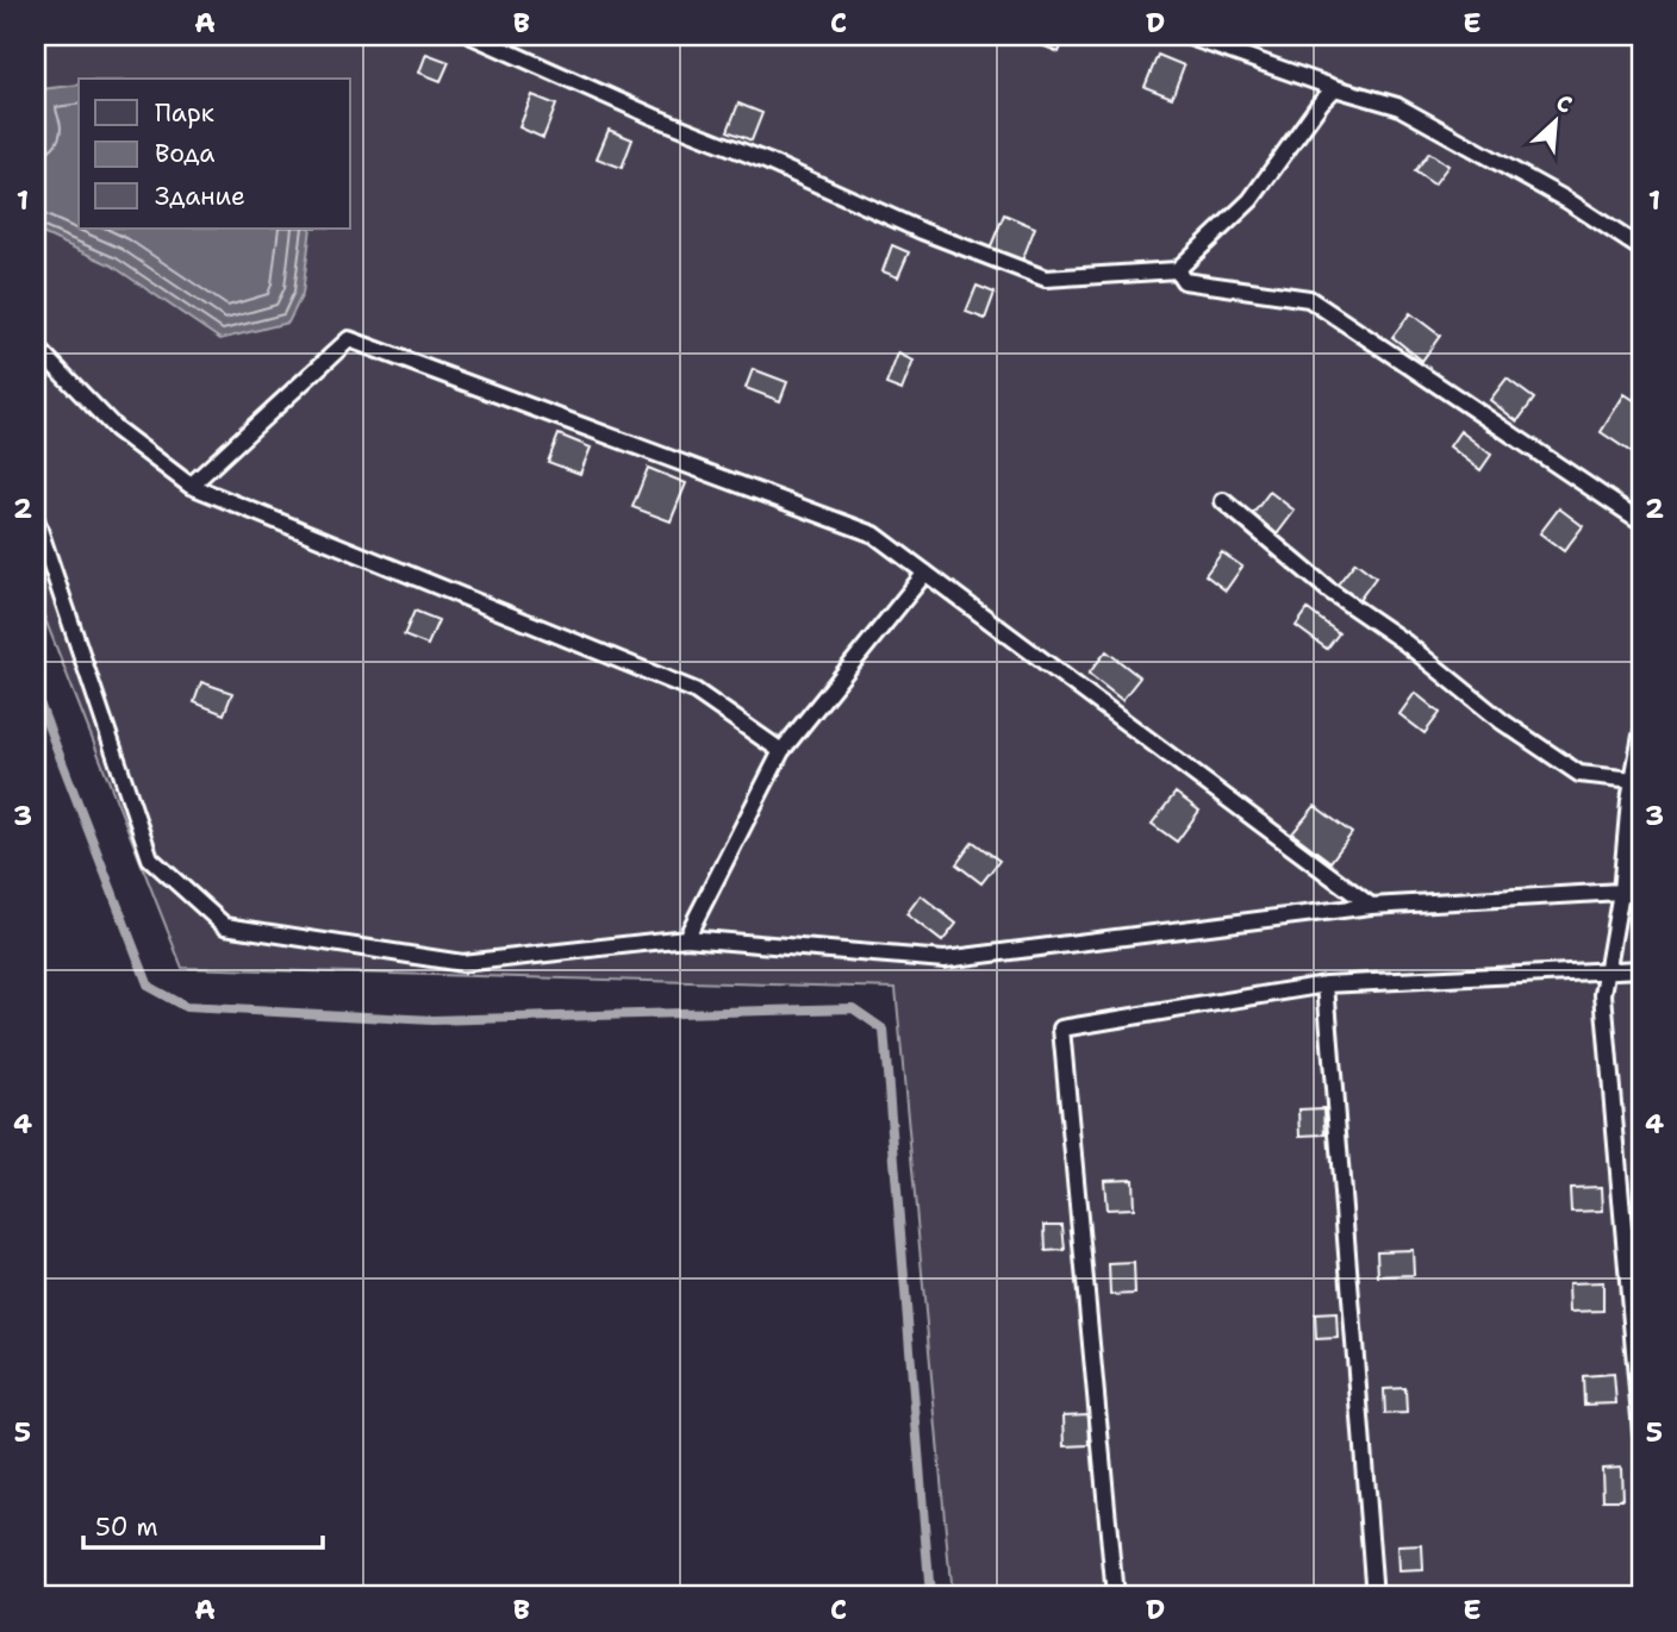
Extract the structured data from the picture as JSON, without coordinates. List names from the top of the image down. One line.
{"legend":["Парк","Вода","Здание"],"scale_bar":"50 m","north":"top right","grid":{"columns":["A","B","C","D","E"],"rows":["1","2","3","4","5"]}}
